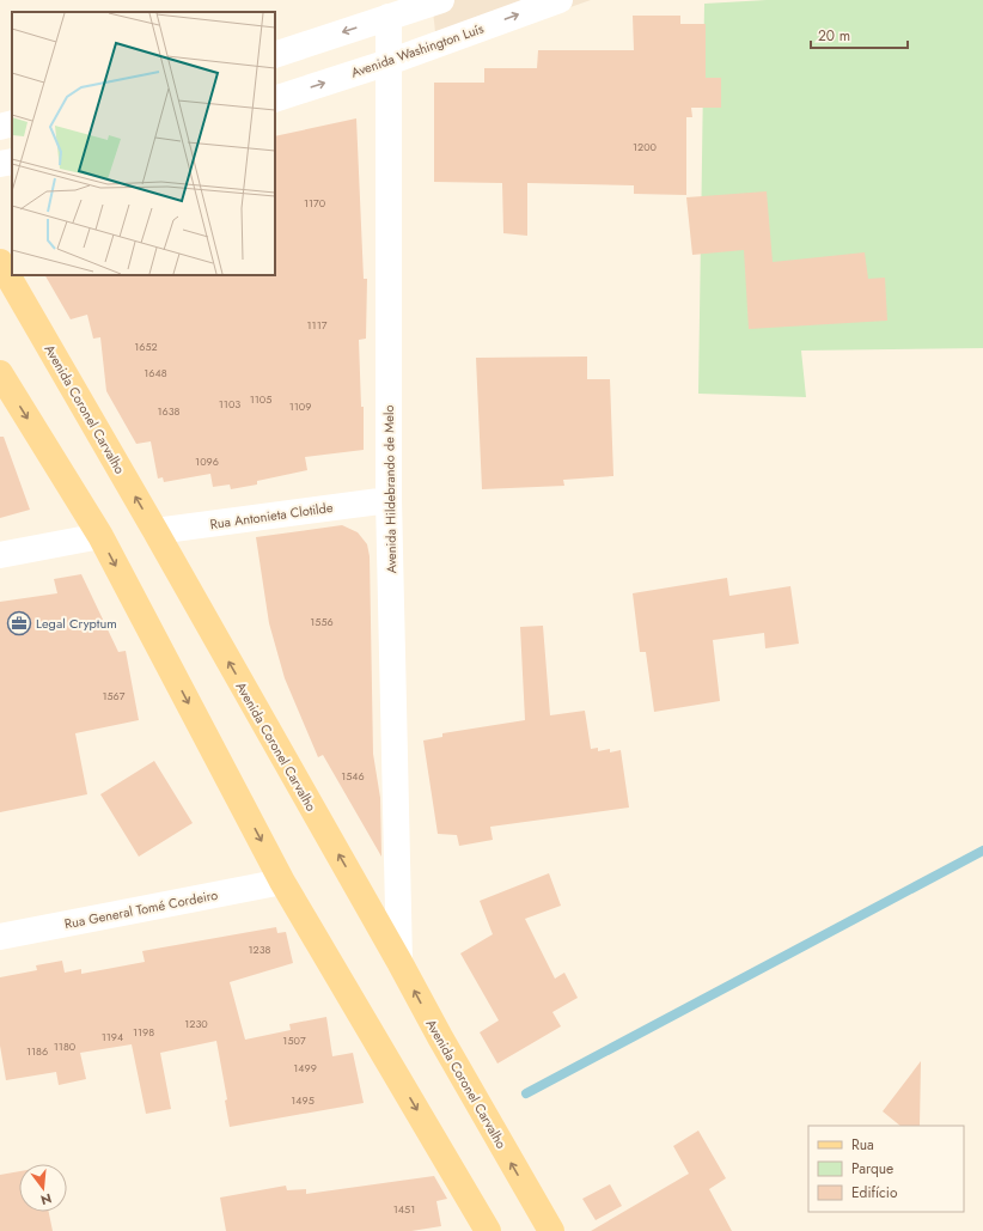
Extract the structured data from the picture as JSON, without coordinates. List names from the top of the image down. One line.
{"streets":{"main road":["Avenida Coronel Carvalho"],"street":["Avenida Washington Luís","Avenida Hildebrando de Melo","Rua Antonieta Clotilde","Rua General Tomé Cordeiro"]},"crossings":[["Avenida Washington Luís","Avenida Hildebrando de Melo"],["Avenida Coronel Carvalho","Avenida Hildebrando de Melo"],["Avenida Coronel Carvalho","Rua Antonieta Clotilde"],["Avenida Hildebrando de Melo","Rua Antonieta Clotilde"]],"places":{"office":["Legal Cryptum"]},"house_numbers":["1200","1170","1117","1652","1648","1105","1103","1109","1638","1096","1556","1567","1546","1238","1230","1198","1194","1507","1180","1186","1499","1495","1451"],"legend":["Rua","Parque","Edifício"],"scale_bar":"20 m","north":"bottom"}
